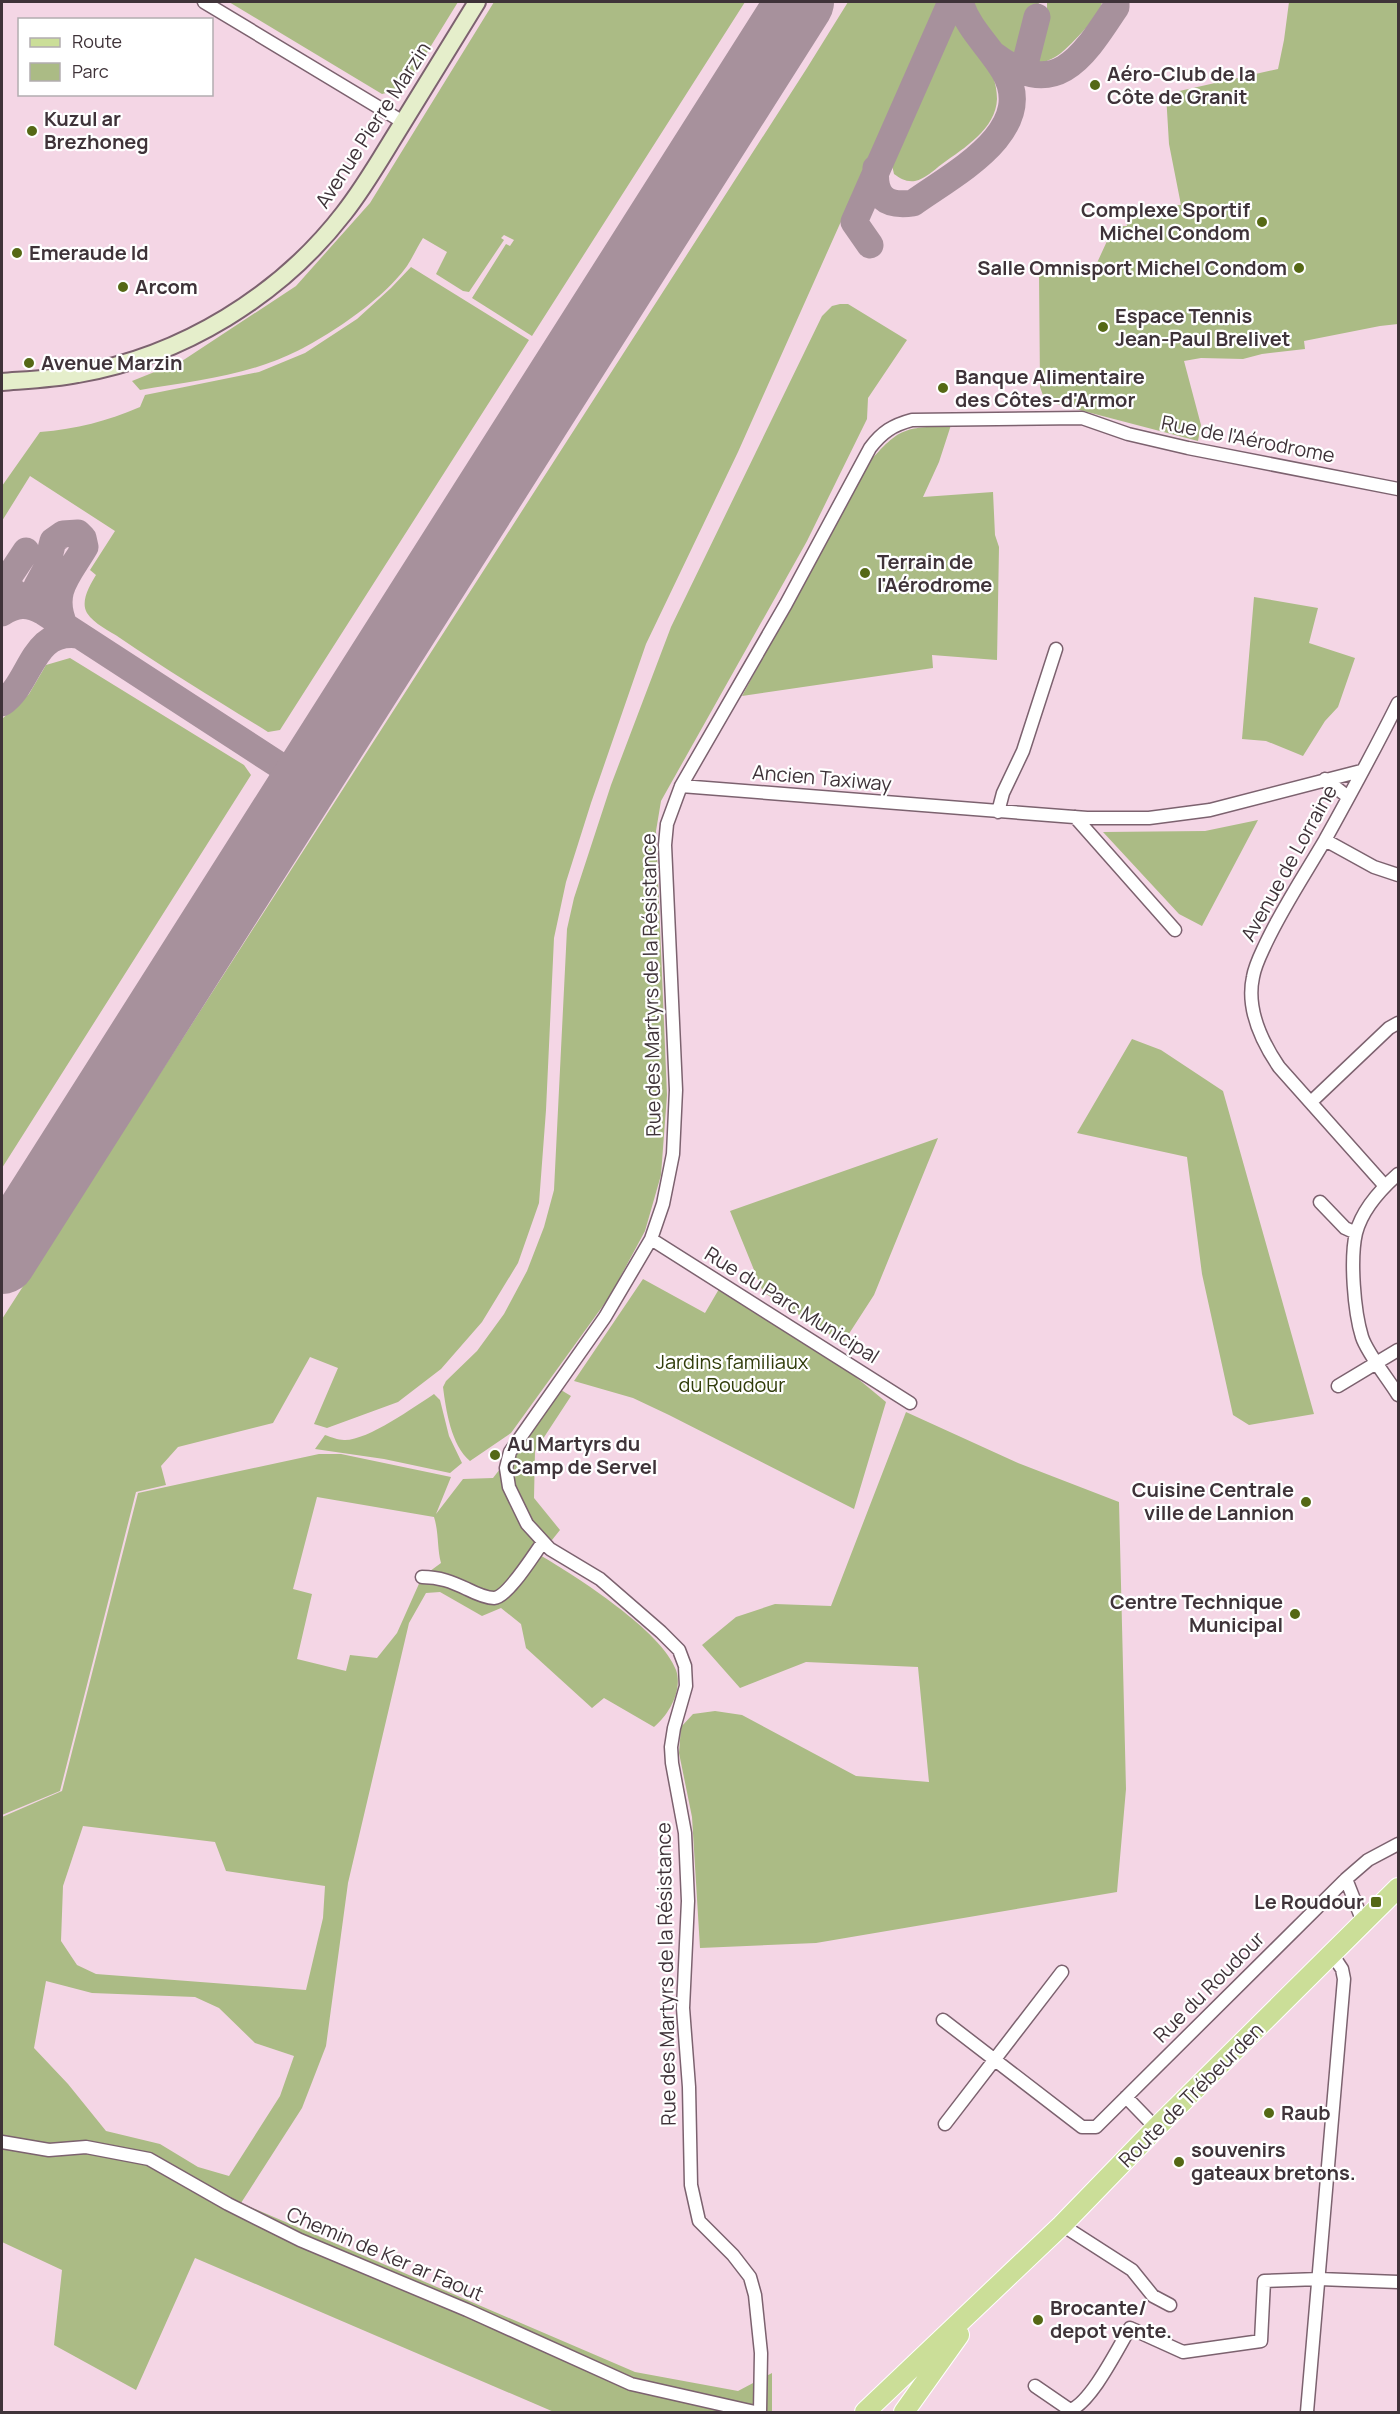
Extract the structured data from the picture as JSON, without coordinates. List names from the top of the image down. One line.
{"streets":{"main road":["Avenue Pierre Marzin","Route de Trébeurden"],"street":["Rue de l'Aérodrome","Ancien Taxiway","Avenue de Lorraine","Rue des Martyrs de la Résistance","Rue du Parc Municipal","Rue du Roudour","Chemin de Ker ar Faout"]},"crossings":[["Rue de l'Aérodrome","Rue des Martyrs de la Résistance"],["Ancien Taxiway","Avenue de Lorraine"],["Ancien Taxiway","Rue des Martyrs de la Résistance"],["Rue des Martyrs de la Résistance","Rue du Parc Municipal"],["Rue des Martyrs de la Résistance","Chemin de Ker ar Faout"]],"parks":["Jardins familiaux du Roudour"],"places":{"other":["Aéro-Club de la Côte de Granit","Kuzul ar Brezhoneg","Complexe Sportif Michel Condom","Emeraude Id","Salle Omnisport Michel Condom","Arcom","Espace Tennis Jean-Paul Brelivet","Avenue Marzin","Banque Alimentaire des Côtes-d'Armor","Terrain de l'Aérodrome","Au Martyrs du Camp de Servel","Cuisine Centrale ville de Lannion","Centre Technique Municipal","Raub","souvenirs gateaux bretons.","Brocante/ depot vente."],"transit":["Le Roudour"]},"legend":["Route","Parc"]}
